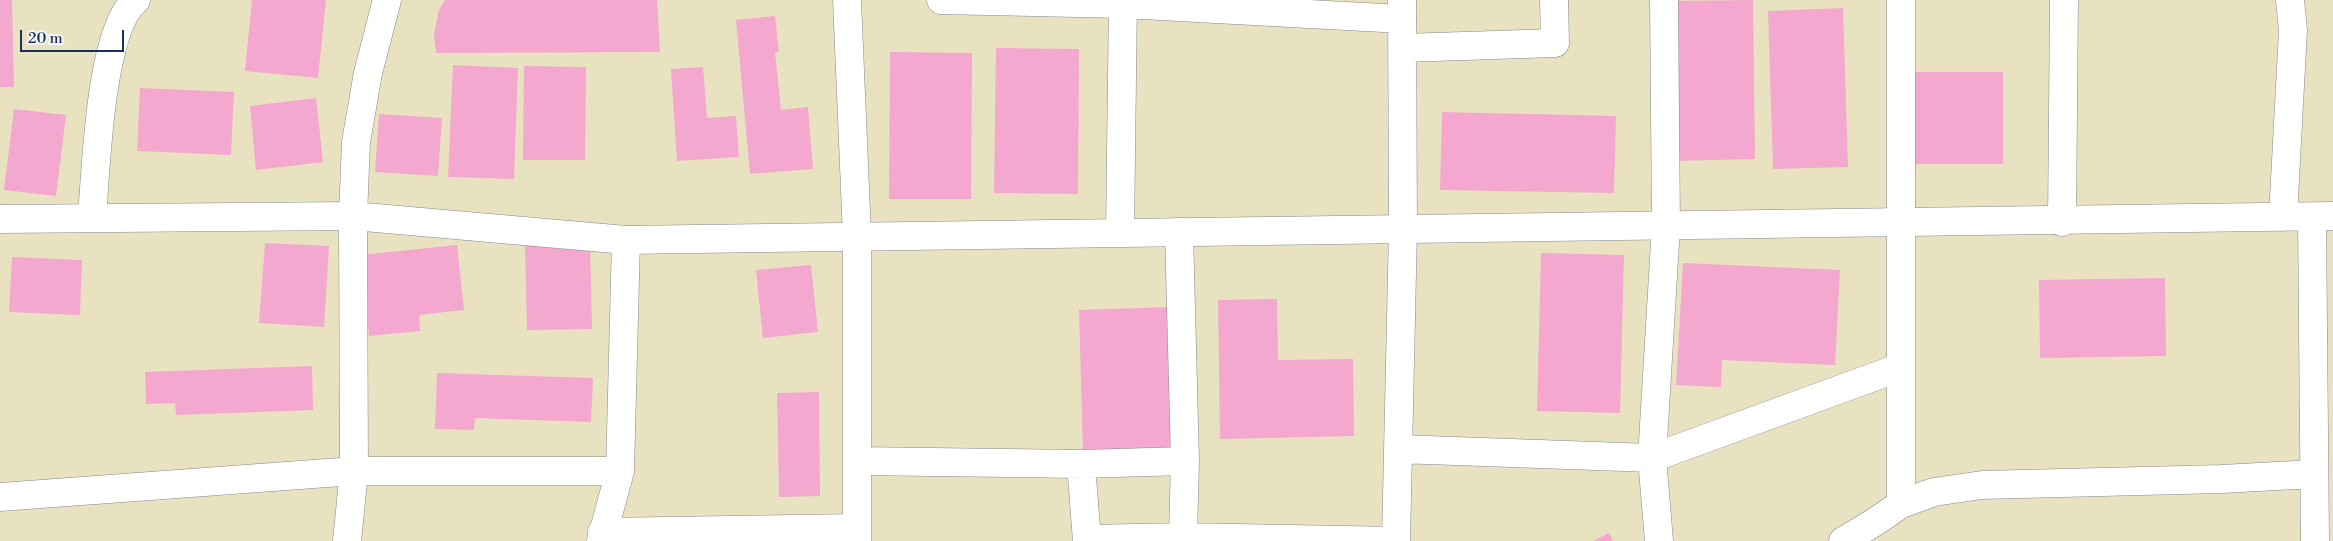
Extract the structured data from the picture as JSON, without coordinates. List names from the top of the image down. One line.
{"scale_bar":"20 m"}
